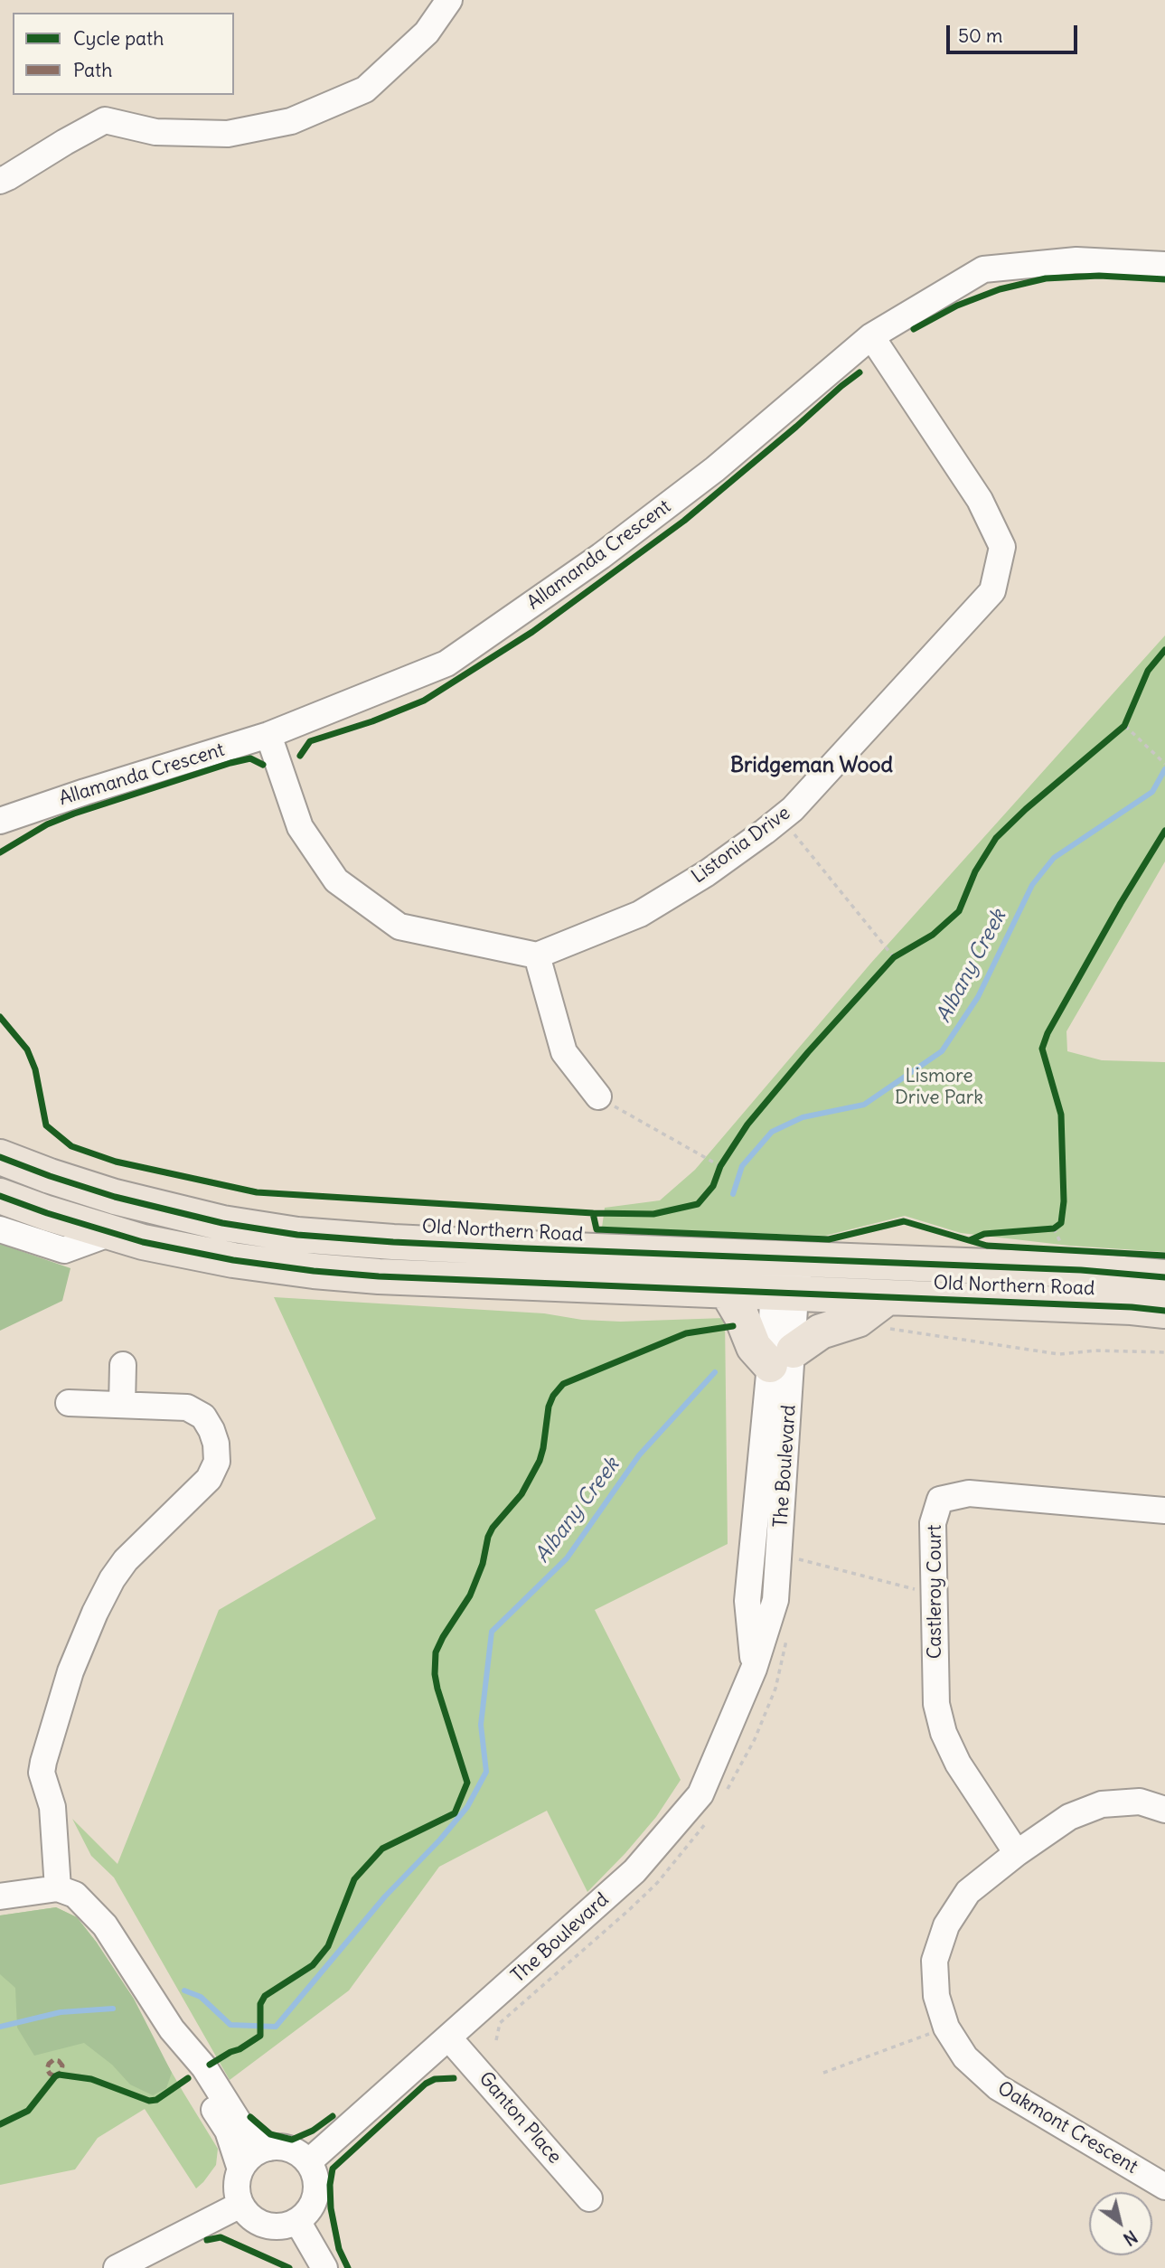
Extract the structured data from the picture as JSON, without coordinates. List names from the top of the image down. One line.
{"streets":{"highway":["Old Northern Road"],"street":["Allamanda Crescent","Listonia Drive","The Boulevard","Castleroy Court","Ganton Place","Oakmont Crescent"]},"crossings":[["Allamanda Crescent","Listonia Drive"],["Old Northern Road","The Boulevard"],["The Boulevard","Ganton Place"],["Castleroy Court","Oakmont Crescent"]],"districts":["Bridgeman Wood"],"water":["Albany Creek"],"parks":["Lismore Drive Park"],"legend":["Cycle path","Path"],"scale_bar":"50 m","north":"bottom right"}
